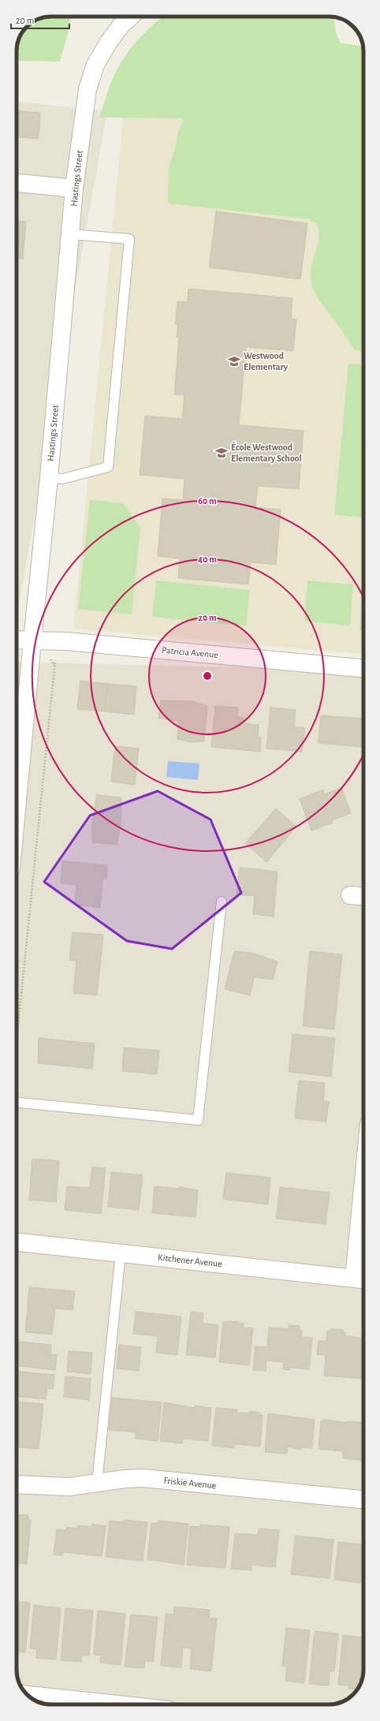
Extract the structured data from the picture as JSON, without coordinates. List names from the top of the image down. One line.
{"streets":{"street":["Hastings Street","Patricia Avenue","Kitchener Avenue","Friskie Avenue"]},"crossings":[["Hastings Street","Patricia Avenue"]],"places":{"school or university":["Westwood Elementary","École Westwood Elementary School"]},"scale_bar":"20 m","rings":["60 m","40 m","20 m"]}
